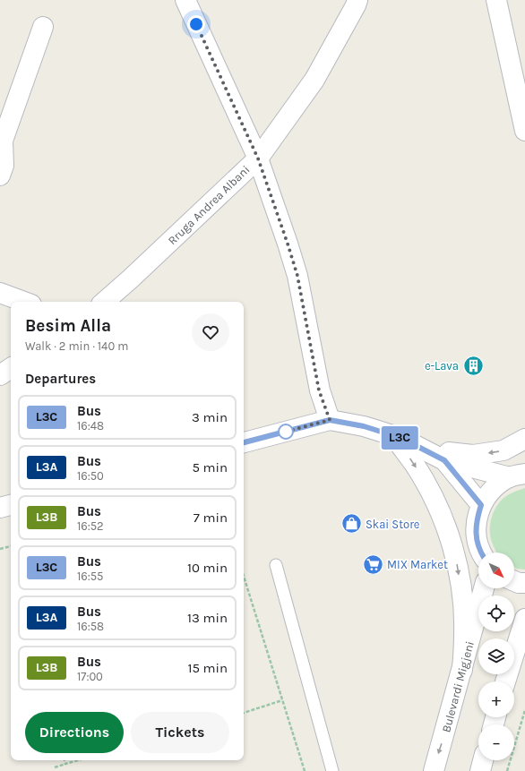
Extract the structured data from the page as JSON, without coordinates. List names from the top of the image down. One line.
{"streets":{"street":["Rruga Andrea Albani","Bulevardi Migjeni"]},"one_way":["Bulevardi Migjeni"],"places":{"building":["e-Lava"],"shop":["Skai Store"],"supermarket":["MIX Market"]},"lines":["bus line L3C"],"north":"bottom right","page":{"on_map":"L3C","heading":[["Besim Alla","Walk · 2 min · 140 m"],"Departures"],"list":[{"mark":"L3C","name":"Bus","note":"16:48","value":"3 min"},{"mark":"L3A","name":"Bus","note":"16:50","value":"5 min"},{"mark":"L3B","name":"Bus","note":"16:52","value":"7 min"},{"mark":"L3C","name":"Bus","note":"16:55","value":"10 min"},{"mark":"L3A","name":"Bus","note":"16:58","value":"13 min"},{"mark":"L3B","name":"Bus","note":"17:00","value":"15 min"}],"map_buttons":["+","−"],"buttons":["Directions","Tickets"]}}
